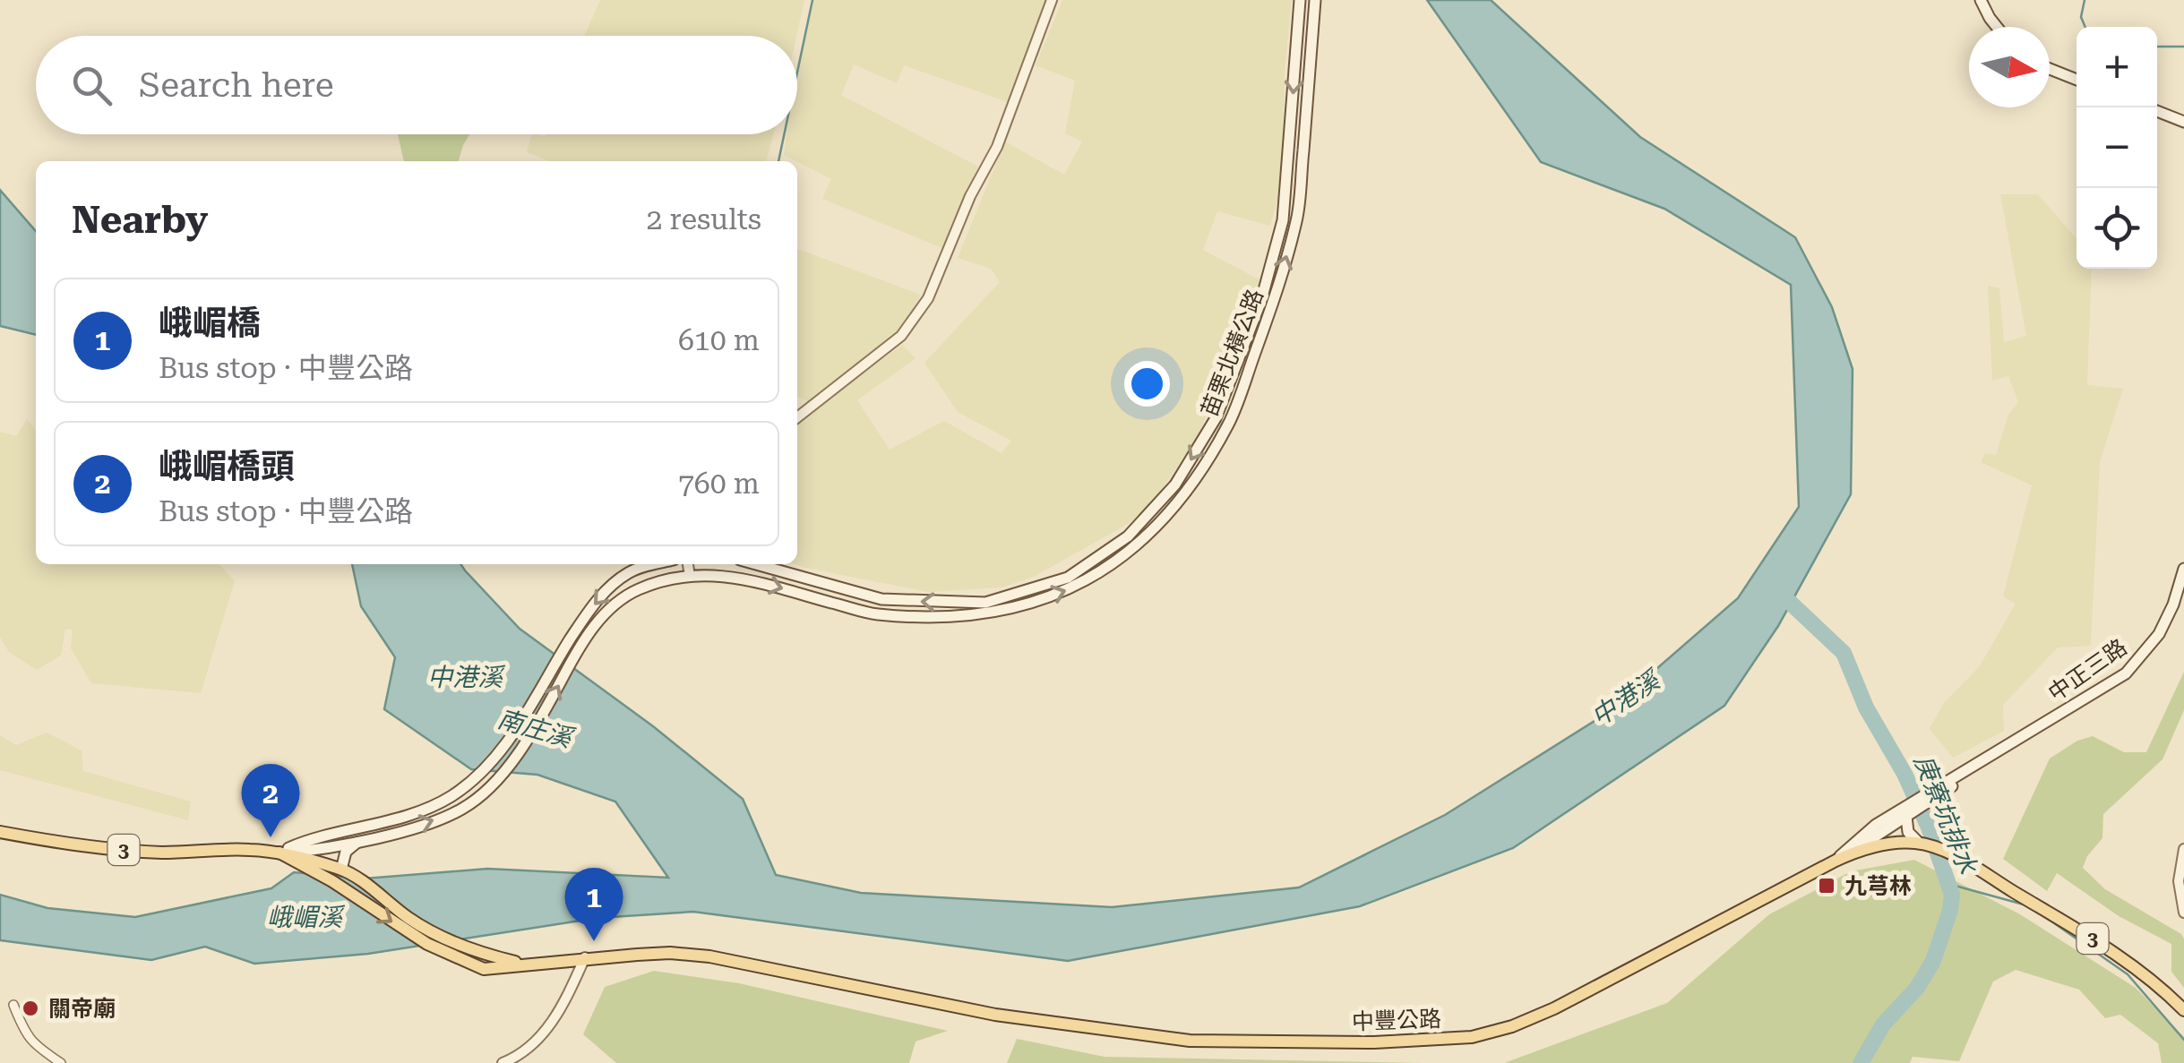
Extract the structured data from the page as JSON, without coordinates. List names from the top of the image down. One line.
{"streets":{"main road":["苗栗北橫公路","中正三路","3","中豐公路"]},"crossings":[["3","中豐公路"]],"water":["中港溪","南庄溪","庚寮坑排水","峨嵋溪"],"places":{"transit":["九芎林"],"other":["關帝廟"]},"north":"right","page":{"map_buttons":["+","−"],"search":"Search here","heading":["Nearby","2 results"],"list":[{"mark":"1","name":"峨嵋橋","note":"Bus stop · 中豐公路","value":"610 m"},{"mark":"2","name":"峨嵋橋頭","note":"Bus stop · 中豐公路","value":"760 m"}],"pins":["2","1"]}}
